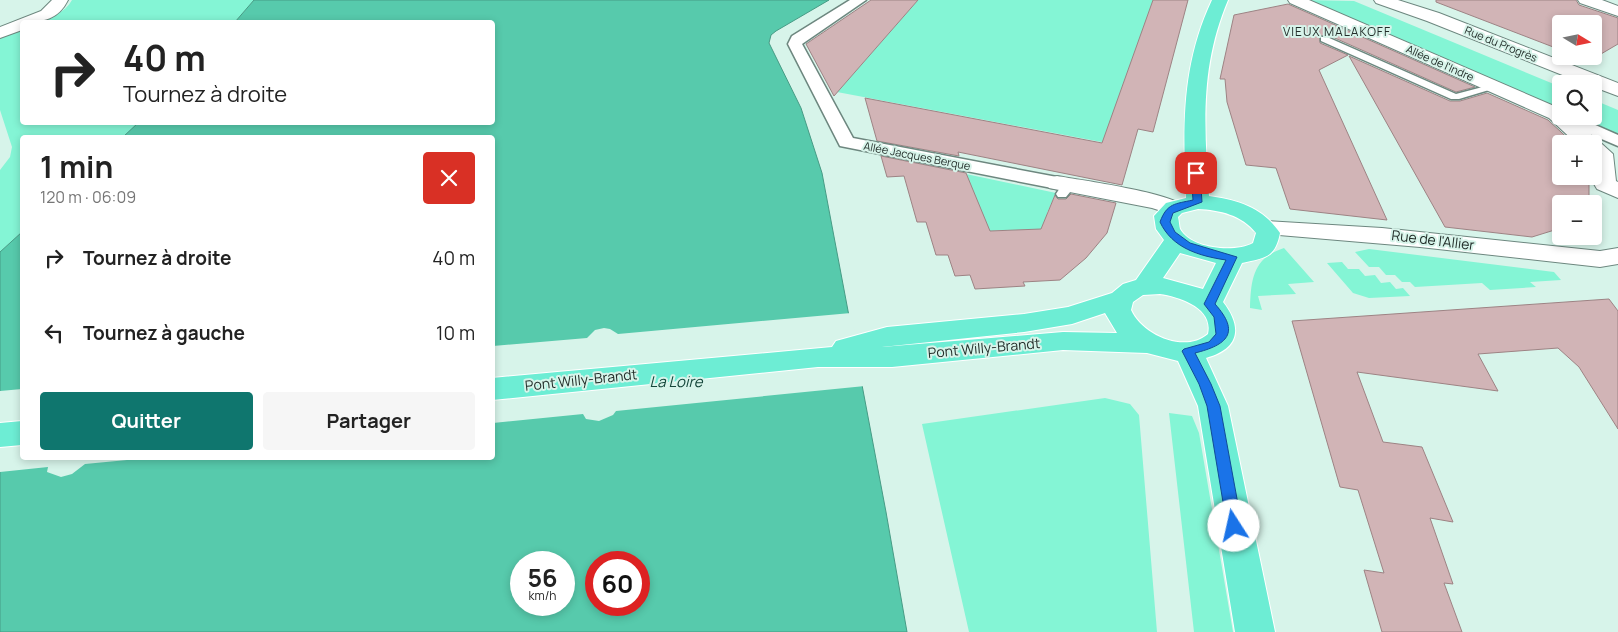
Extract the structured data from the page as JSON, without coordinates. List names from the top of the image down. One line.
{"streets":{"main road":["Pont Willy-Brandt"],"street":["Rue du Progrès","Allée de l'Indre","Allée Jacques Berque","Rue de l'Allier"]},"districts":["VIEUX MALAKOFF"],"water":["La Loire"],"north":"right","page":{"map_buttons":["+","−"],"turn":["40 m","Tournez à droite"],"heading":["1 min","120 m · 06:09"],"list":[{"name":"Tournez à droite","value":"40 m"},{"name":"Tournez à gauche","value":"10 m"}],"buttons":["Quitter","Partager"],"speed":"56 km/h","limit":"60"}}
